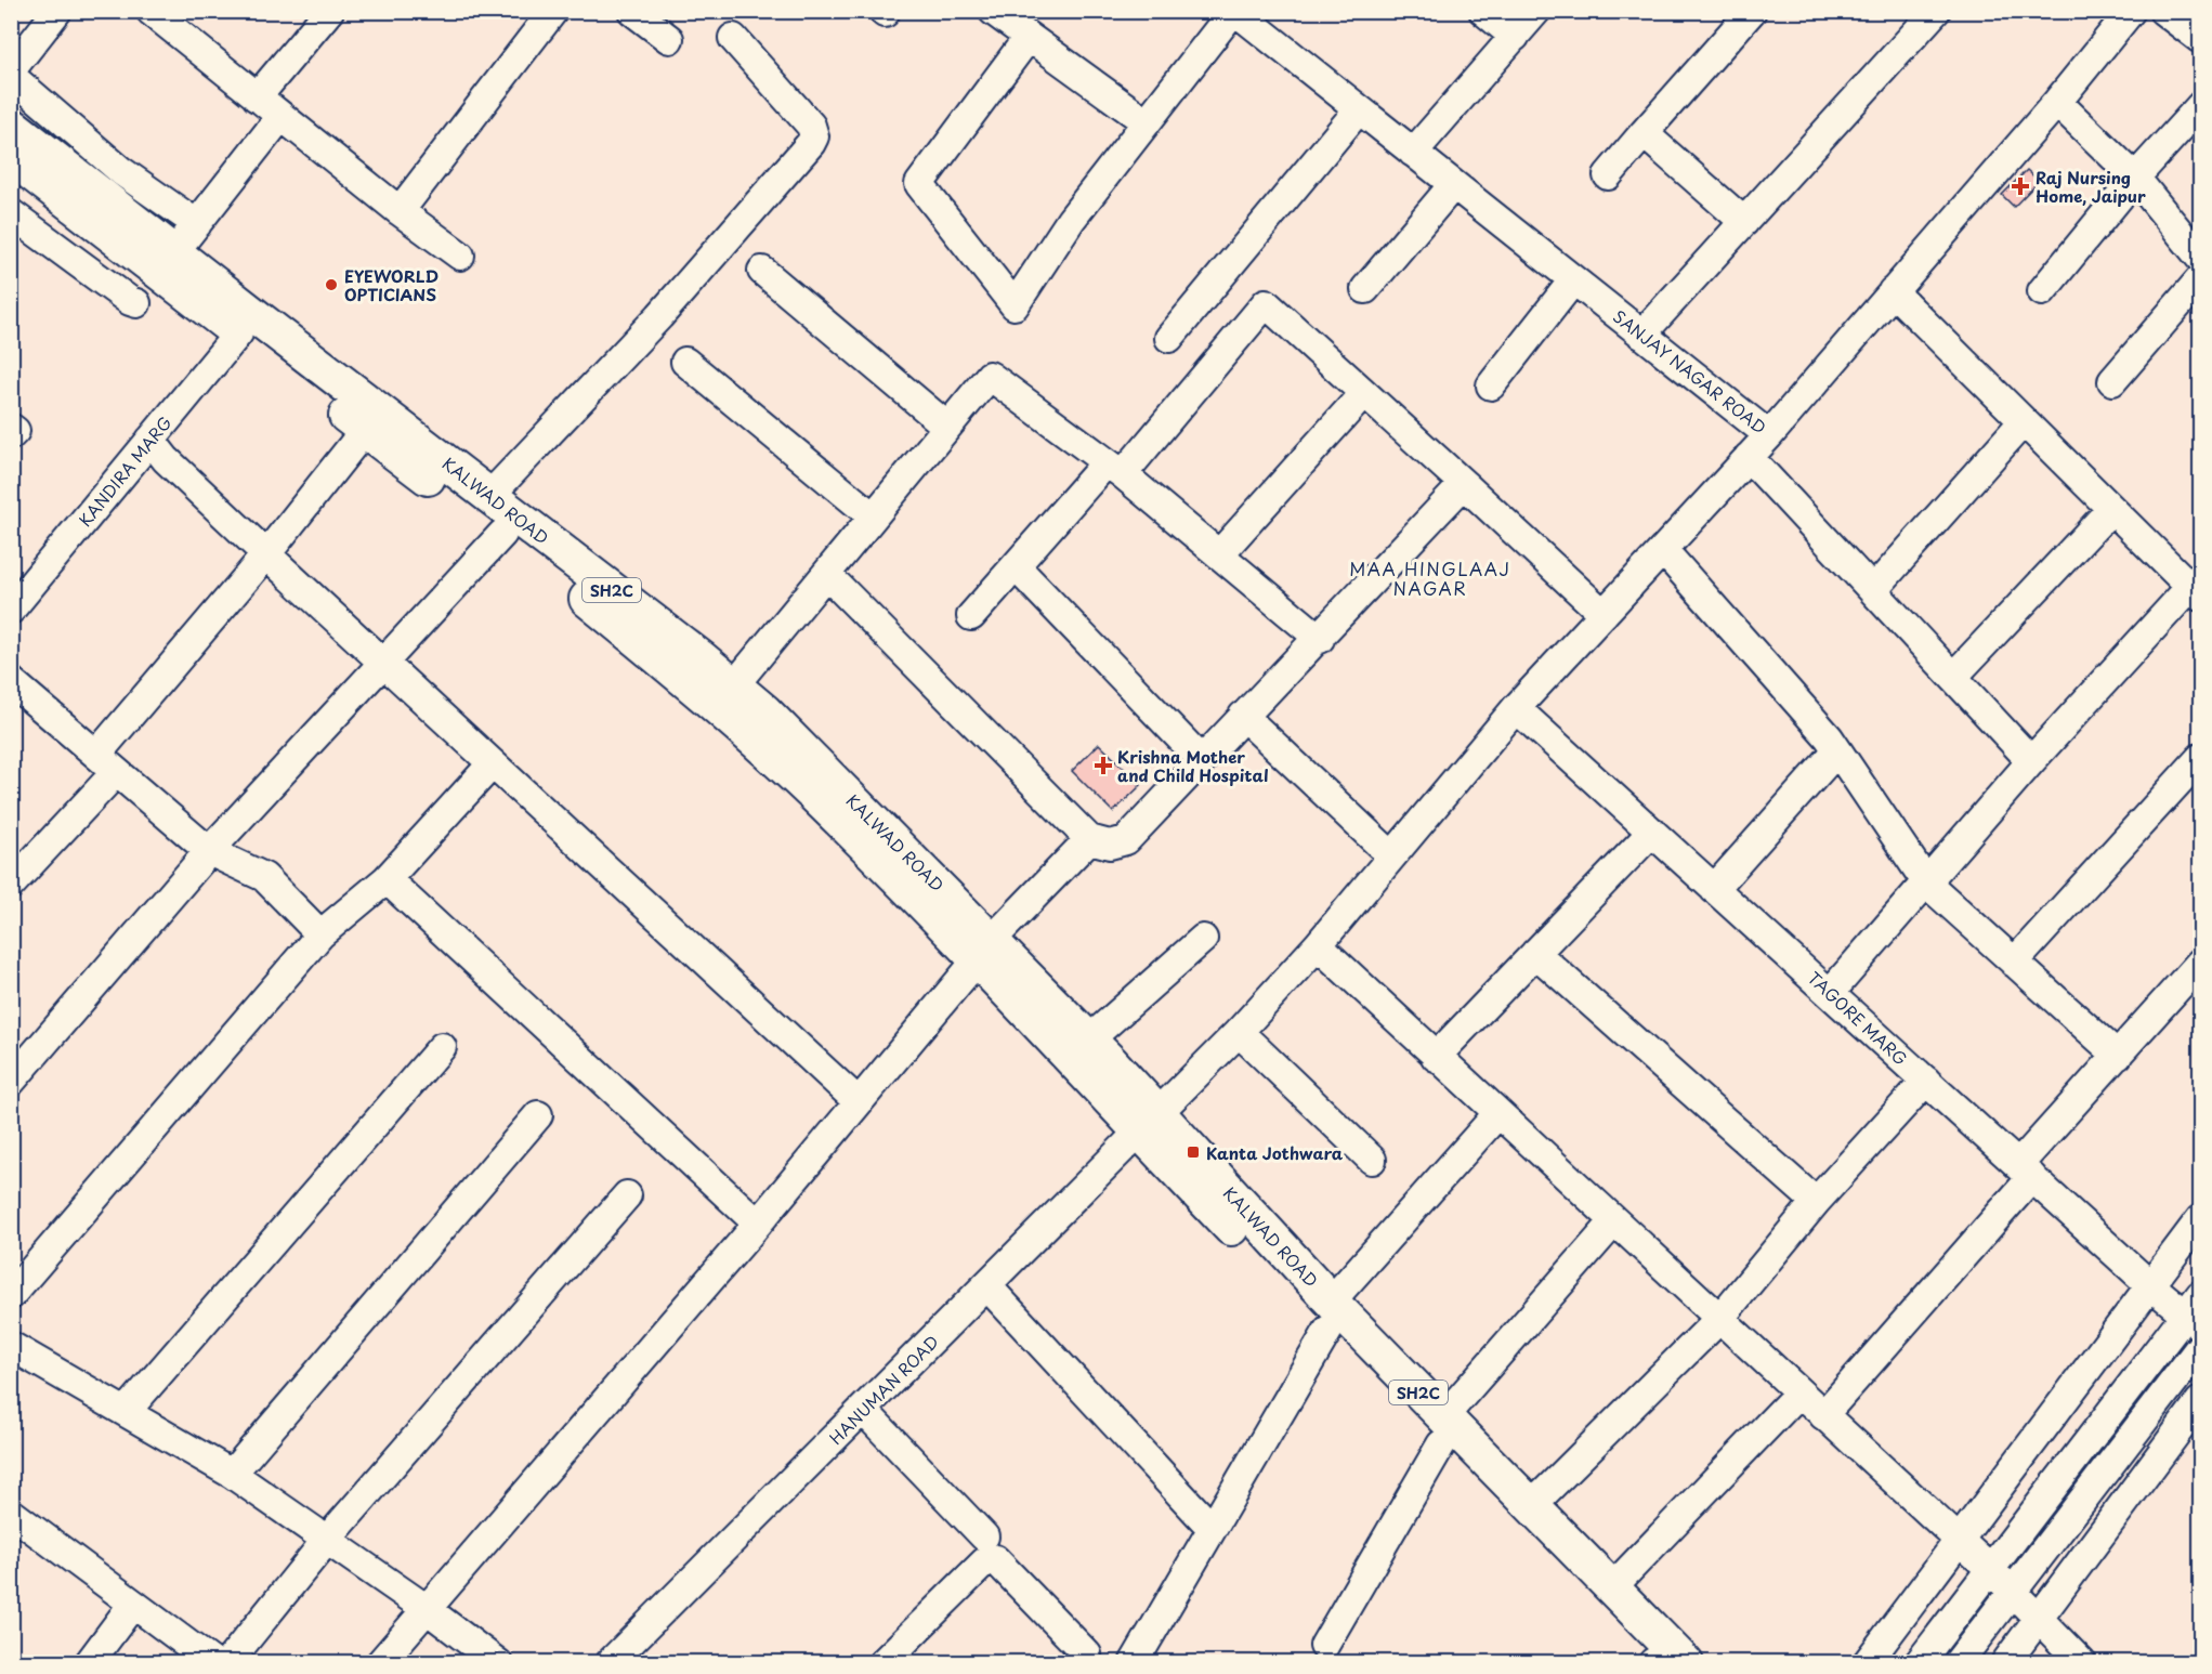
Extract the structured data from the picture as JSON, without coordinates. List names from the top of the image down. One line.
{"streets":{"main road":["KALWAD ROAD","SH2C"],"street":["SANJAY NAGAR ROAD","KANDIRA MARG","TAGORE MARG","HANUMAN ROAD"]},"crossings":[["SANJAY NAGAR ROAD","HANUMAN ROAD"],["KANDIRA MARG","KALWAD ROAD"],["KALWAD ROAD","HANUMAN ROAD"],["TAGORE MARG","HANUMAN ROAD"]],"districts":["MAA HINGLAAJ NAGAR"],"places":{"health":["Raj Nursing Home, Jaipur","Krishna Mother and Child Hospital"],"other":["EYEWORLD OPTICIANS"],"transit":["Kanta Jothwara"]}}
